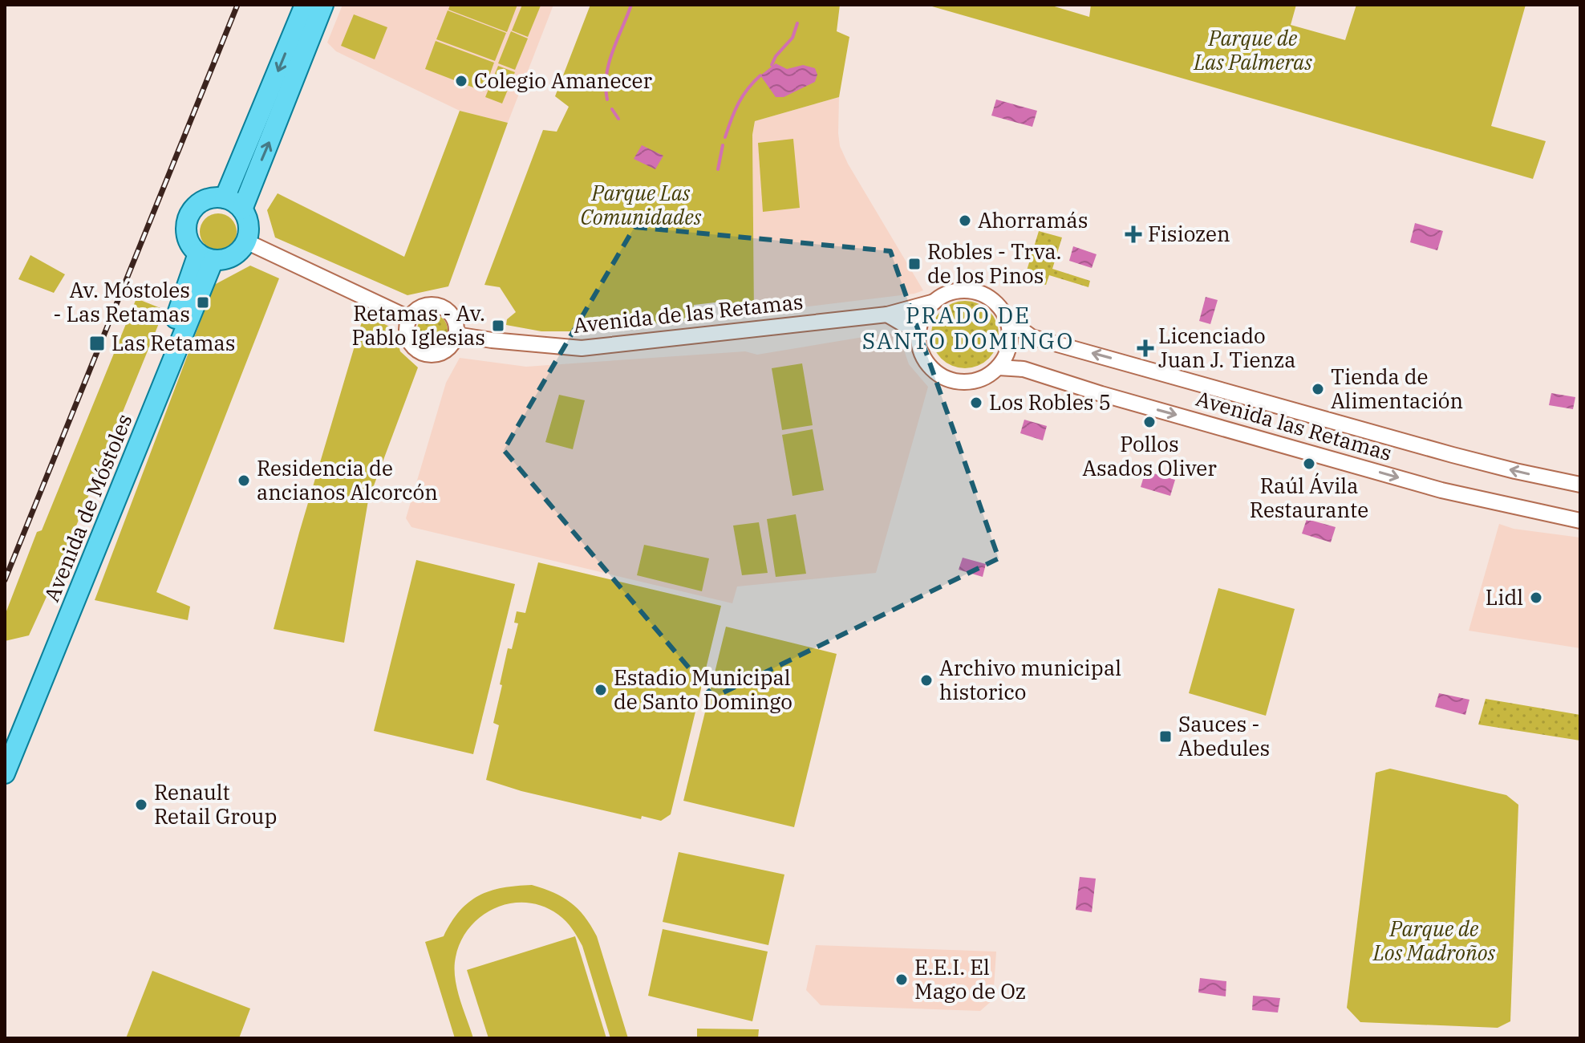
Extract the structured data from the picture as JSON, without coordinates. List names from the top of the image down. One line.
{"streets":{"main road":["Avenida de Móstoles"],"street":["Avenida de las Retamas","Avenida las Retamas"]},"crossings":[["Avenida de las Retamas","Avenida las Retamas"]],"districts":["PRADO DE SANTO DOMINGO"],"parks":["Parque de Las Palmeras","Parque Las Comunidades","Parque de Los Madroños"],"places":{"other":["Colegio Amanecer","Ahorramás","Tienda de Alimentación","Los Robles 5","Pollos Asados Oliver","Raúl Ávila Restaurante","Residencia de ancianos Alcorcón","Lidl","Archivo municipal historico","Estadio Municipal de Santo Domingo","Renault Retail Group","E.E.I. El Mago de Oz"],"health":["Fisiozen","Licenciado Juan J. Tienza"],"transit":["Robles - Trva. de los Pinos","Av. Móstoles - Las Retamas","Retamas - Av. Pablo Iglesias","Las Retamas","Sauces - Abedules"]}}
